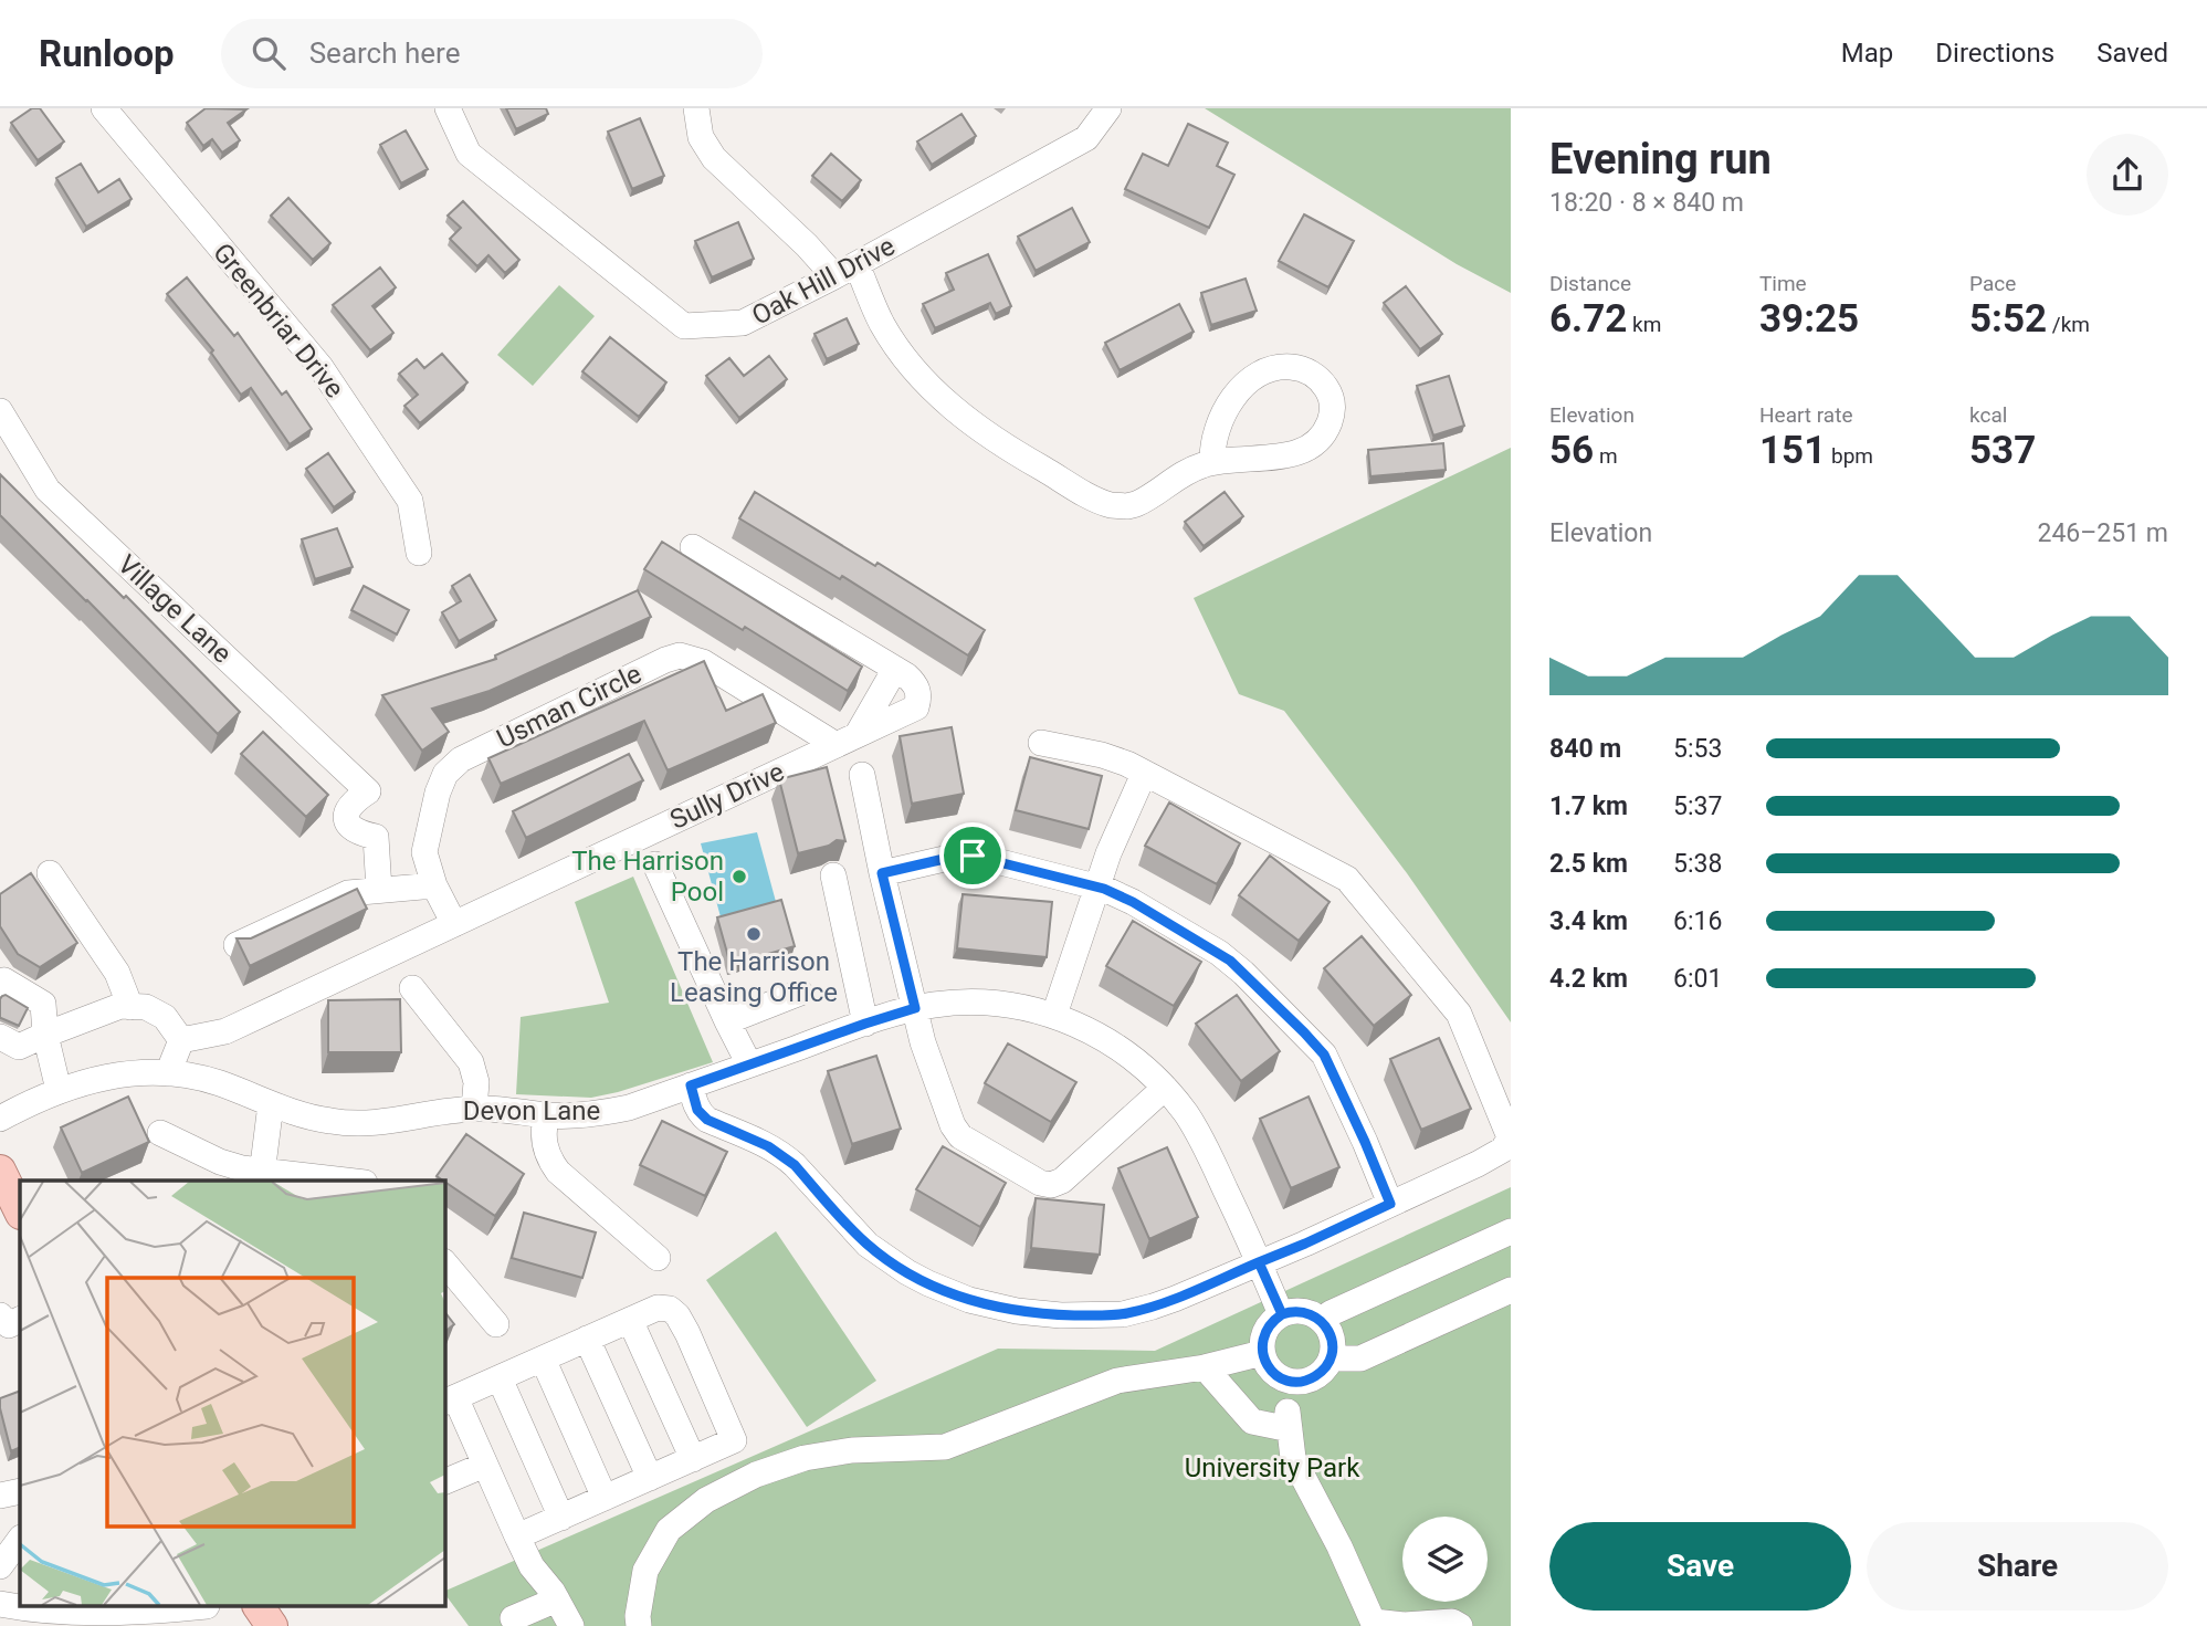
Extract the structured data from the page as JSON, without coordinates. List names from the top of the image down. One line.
{"streets":{"street":["Oak Hill Drive","Greenbriar Drive","Village Lane","Usman Circle","Sully Drive","Devon Lane"]},"crossings":[["Usman Circle","Sully Drive"]],"parks":["University Park"],"places":["The Harrison Pool","The Harrison Leasing Office"],"page":{"header":"Runloop","search":"Search here","nav":["Map","Directions","Saved"],"heading":["Evening run","18:20 · 8 × 840 m"],"stats":[["Distance","6.72 km"],["Time","39:25"],["Pace","5:52 /km"],["Elevation","56 m"],["Heart rate","151 bpm"],["kcal","537"]],"chart":["Elevation","246–251 m"],"list":[{"name":"840 m","note":"5:53"},{"name":"1.7 km","note":"5:37"},{"name":"2.5 km","note":"5:38"},{"name":"3.4 km","note":"6:16"},{"name":"4.2 km","note":"6:01"}],"buttons":["Save","Share"]}}
